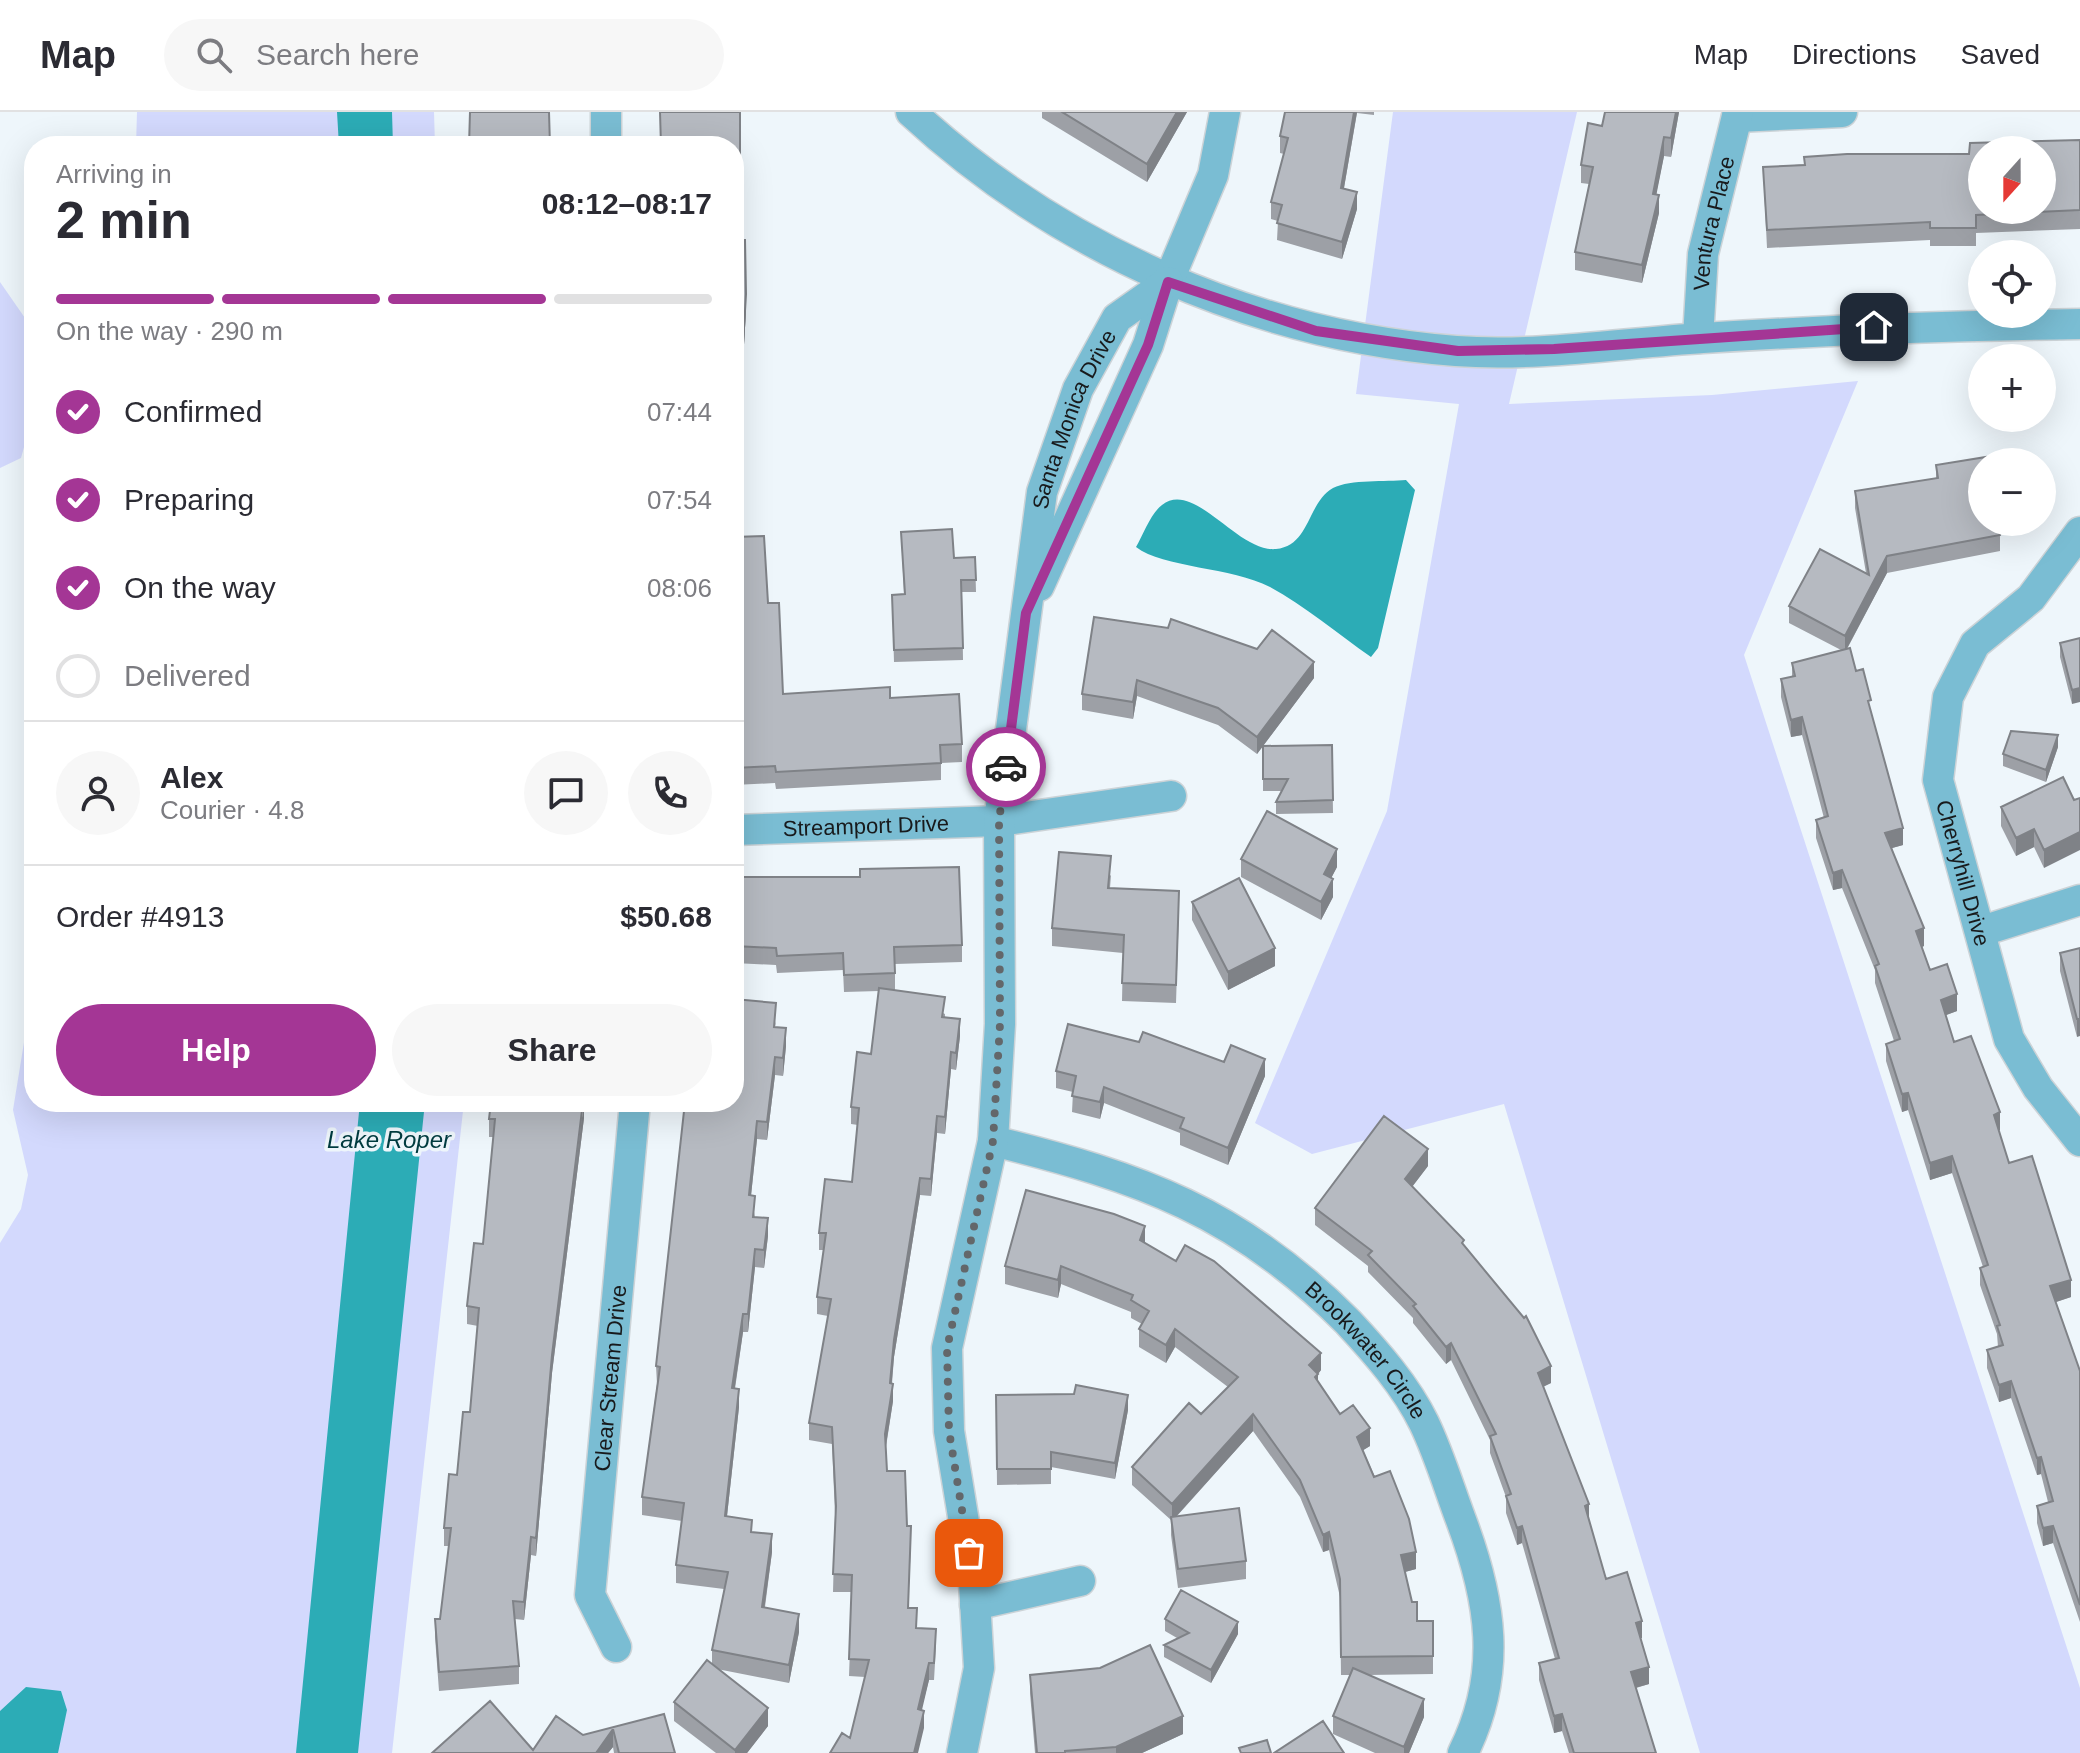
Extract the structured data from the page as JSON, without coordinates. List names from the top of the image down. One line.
{"streets":{"street":["Ventura Place","Santa Monica Drive","Streamport Drive","Cherryhill Drive","Brookwater Circle","Clear Stream Drive"]},"crossings":[["Santa Monica Drive","Streamport Drive"],["Santa Monica Drive","Brookwater Circle"]],"water":["Lake Roper"],"north":"bottom","page":{"header":"Map","search":"Search here","nav":["Map","Directions","Saved"],"map_buttons":["+","−"],"heading":["2 min","Arriving in","08:12–08:17"],"panel":["Alex","Courier · 4.8","Order #4913","$50.68"],"bar":"On the way · 290 m","list":[["Confirmed","07:44"],["Preparing","07:54"],["On the way","08:06"],"Delivered"],"buttons":["Help","Share"]}}
